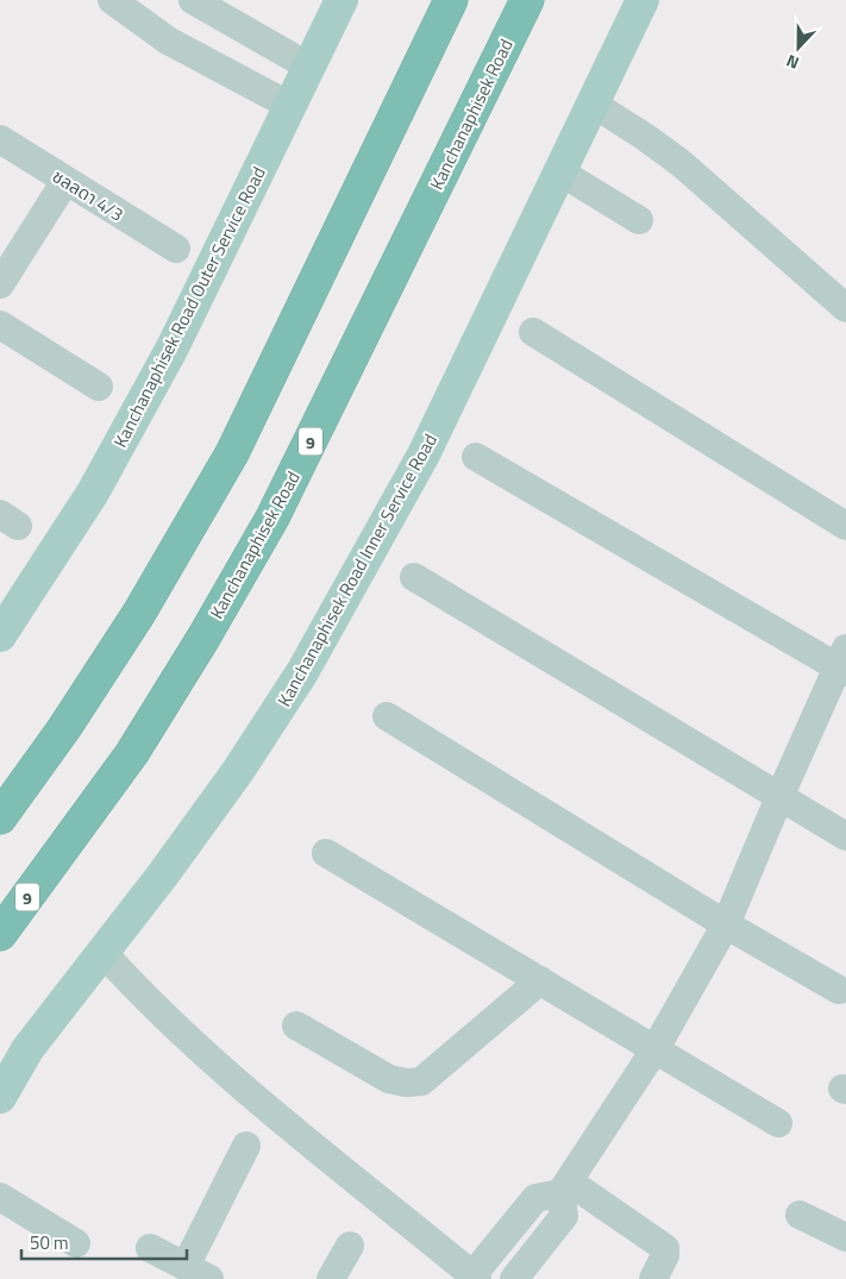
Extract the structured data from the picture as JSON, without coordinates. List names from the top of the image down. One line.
{"streets":{"highway":["Kanchanaphisek Road","9"],"main road":["Kanchanaphisek Road Outer Service Road","Kanchanaphisek Road Inner Service Road"],"street":["ชลลดา 4/3"]},"scale_bar":"50 m","north":"bottom"}
